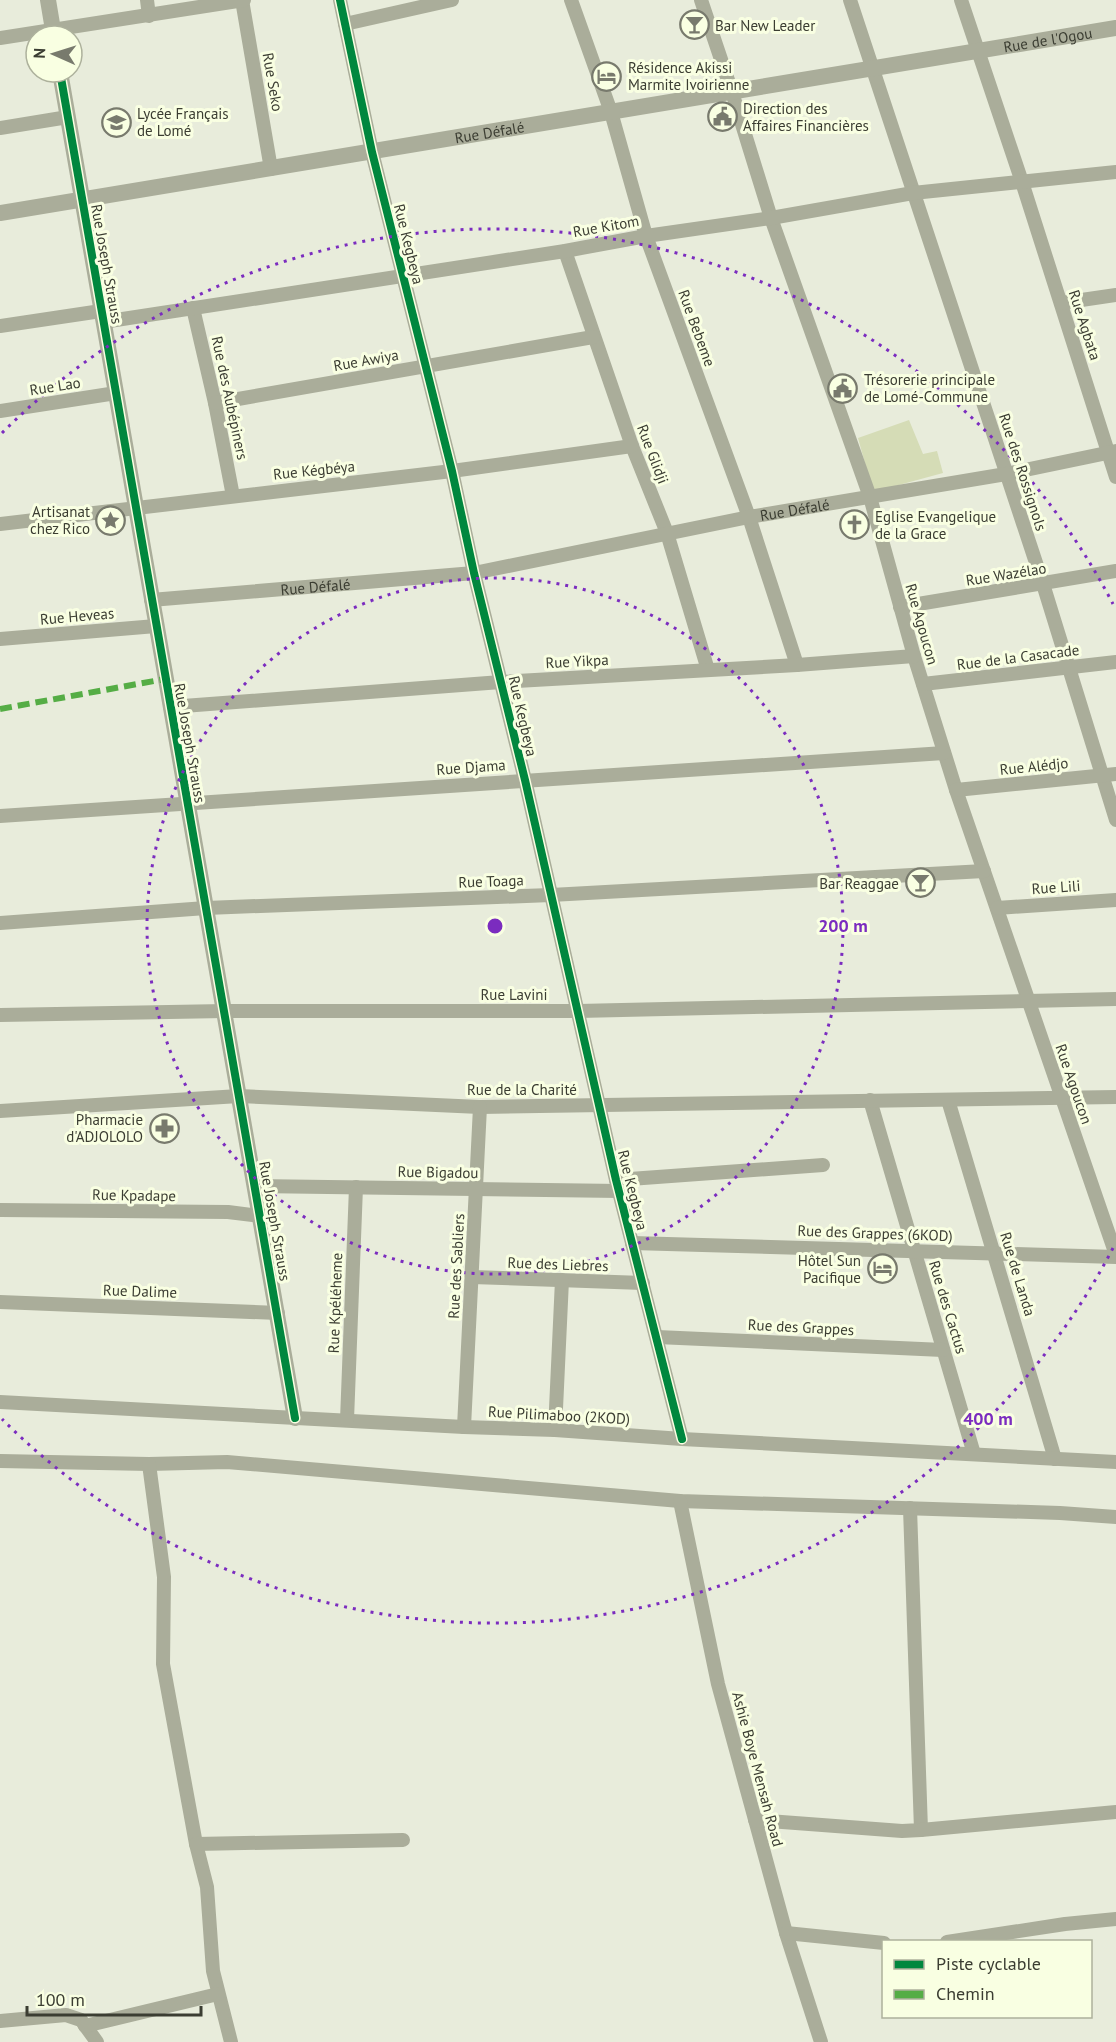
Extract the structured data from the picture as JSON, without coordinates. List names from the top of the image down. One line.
{"streets":{"street":["Rue de l'Ogou","Rue Seko","Rue Défalé","Rue Kitom","Rue Kegbeya","Rue Joseph Strauss","Rue Agbata","Rue Bebeme","Rue Awiya","Rue Lao","Rue des Aubépiners","Rue Glidji","Rue Kégbéya","Rue des Rossignols","Rue Wazélao","Rue Heveas","Rue Agoucon","Rue de la Casacade","Rue Yikpa","Rue Alédjo","Rue Djama","Rue Toaga","Rue Lili","Rue Lavini","Rue de la Charité","Rue Bigadou","Rue Kpadape","Rue des Grappes (6KOD)","Rue des Liebres","Rue des Sabliers","Rue de Landa","Rue Dalime","Rue Kpéléheme","Rue des Cactus","Rue des Grappes","Rue Pilimaboo (2KOD)","Ashie Boye Mensah Road"]},"crossings":[["Rue de l'Ogou","Rue Défalé"],["Rue de l'Ogou","Rue Agbata"],["Rue Seko","Rue Défalé"],["Rue Défalé","Rue Kegbeya"],["Rue Défalé","Rue Joseph Strauss"],["Rue Défalé","Rue Agbata"],["Rue Défalé","Rue Bebeme"],["Rue Défalé","Rue Glidji"],["Rue Défalé","Rue des Rossignols"],["Rue Défalé","Rue Agoucon"],["Rue Kitom","Rue Kegbeya"],["Rue Kitom","Rue Joseph Strauss"],["Rue Kitom","Rue Agbata"],["Rue Kitom","Rue Bebeme"],["Rue Kitom","Rue des Aubépiners"],["Rue Kitom","Rue Glidji"],["Rue Kitom","Rue des Rossignols"],["Rue Kitom","Rue Agoucon"],["Rue Kegbeya","Rue Awiya"],["Rue Kegbeya","Rue Kégbéya"],["Rue Kegbeya","Rue Yikpa"],["Rue Kegbeya","Rue Djama"],["Rue Kegbeya","Rue Toaga"],["Rue Kegbeya","Rue Lavini"],["Rue Kegbeya","Rue de la Charité"],["Rue Kegbeya","Rue Bigadou"],["Rue Kegbeya","Rue des Grappes (6KOD)"],["Rue Kegbeya","Rue des Liebres"],["Rue Kegbeya","Rue des Grappes"],["Rue Kegbeya","Rue Pilimaboo (2KOD)"],["Rue Joseph Strauss","Rue Lao"],["Rue Joseph Strauss","Rue Kégbéya"],["Rue Joseph Strauss","Rue Heveas"],["Rue Joseph Strauss","Rue Yikpa"],["Rue Joseph Strauss","Rue Djama"],["Rue Joseph Strauss","Rue Toaga"],["Rue Joseph Strauss","Rue Lavini"],["Rue Joseph Strauss","Rue de la Charité"],["Rue Joseph Strauss","Rue Bigadou"],["Rue Joseph Strauss","Rue Kpadape"],["Rue Joseph Strauss","Rue Dalime"],["Rue Joseph Strauss","Rue Pilimaboo (2KOD)"],["Rue Bebeme","Rue Yikpa"],["Rue Awiya","Rue des Aubépiners"],["Rue Awiya","Rue Glidji"],["Rue des Aubépiners","Rue Kégbéya"],["Rue Glidji","Rue Kégbéya"],["Rue Glidji","Rue Yikpa"],["Rue des Rossignols","Rue Wazélao"],["Rue des Rossignols","Rue de la Casacade"],["Rue des Rossignols","Rue Alédjo"],["Rue Wazélao","Rue Agoucon"],["Rue Agoucon","Rue de la Casacade"],["Rue Agoucon","Rue Yikpa"],["Rue Agoucon","Rue Alédjo"],["Rue Agoucon","Rue Djama"],["Rue Agoucon","Rue Toaga"],["Rue Agoucon","Rue Lili"],["Rue Agoucon","Rue Lavini"],["Rue Agoucon","Rue de la Charité"],["Rue Agoucon","Rue des Grappes (6KOD)"],["Rue de la Charité","Rue des Sabliers"],["Rue de la Charité","Rue de Landa"],["Rue de la Charité","Rue des Cactus"],["Rue Bigadou","Rue des Sabliers"],["Rue Bigadou","Rue Kpéléheme"],["Rue des Grappes (6KOD)","Rue de Landa"],["Rue des Grappes (6KOD)","Rue des Cactus"],["Rue des Liebres","Rue des Sabliers"],["Rue des Sabliers","Rue Pilimaboo (2KOD)"],["Rue de Landa","Rue Pilimaboo (2KOD)"],["Rue Kpéléheme","Rue Pilimaboo (2KOD)"],["Rue des Cactus","Rue des Grappes"],["Rue des Cactus","Rue Pilimaboo (2KOD)"]],"places":{"bar":["Bar New Leader","Bar Reaggae"],"hotel":["Résidence Akissi Marmite Ivoirienne","Hôtel Sun Pacifique"],"public building":["Direction des Affaires Financières","Trésorerie principale de Lomé-Commune"],"school or university":["Lycée Français de Lomé"],"place":["Artisanat chez Rico"],"church":["Eglise Evangelique de la Grace"],"pharmacy":["Pharmacie d'ADJOLOLO"]},"legend":["Piste cyclable","Chemin"],"scale_bar":"100 m","north":"left","rings":["200 m","400 m"]}
